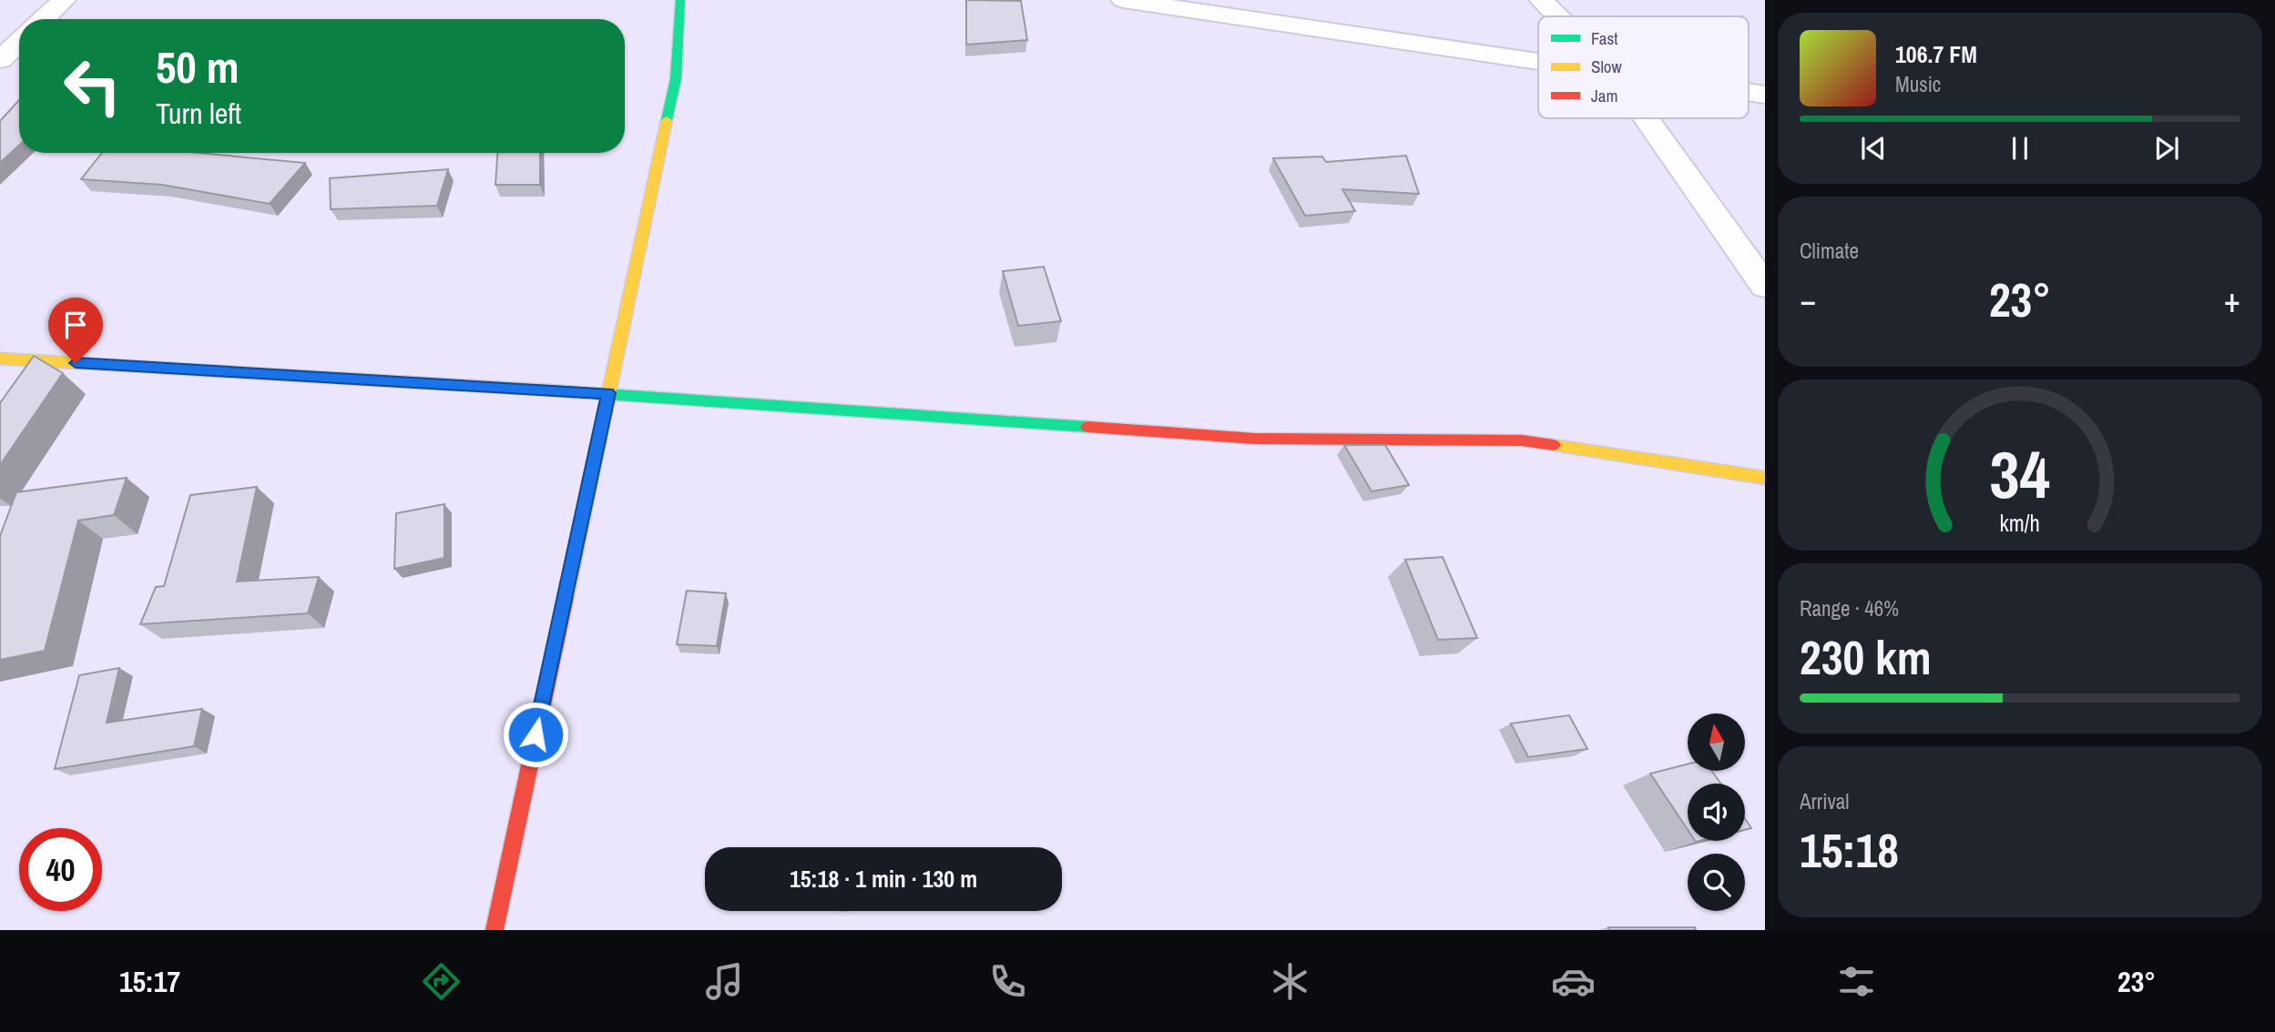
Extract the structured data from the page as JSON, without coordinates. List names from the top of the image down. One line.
{"legend":["Fast","Slow","Jam"],"north":"top","page":{"turn":["50 m","Turn left"],"song":["106.7 FM","Music"],"tile":["Climate",["Range · 46%","230 km"],["Arrival","15:18"]],"heat":["−","23°","+"],"limit":"40","trip":"15:18 · 1 min · 130 m","tabs":["15:17","23°"],"gauge":["34","km/h"]}}
